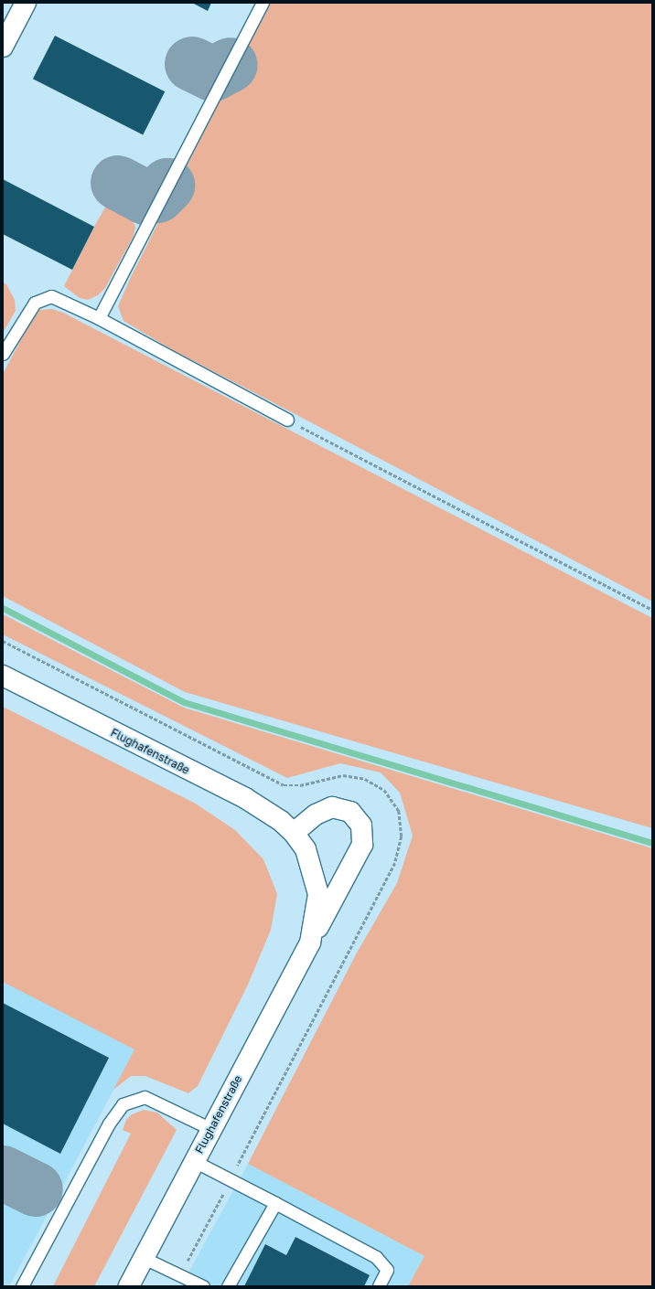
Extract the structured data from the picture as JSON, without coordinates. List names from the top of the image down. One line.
{"streets":{"street":["Flughafenstraße"]}}
